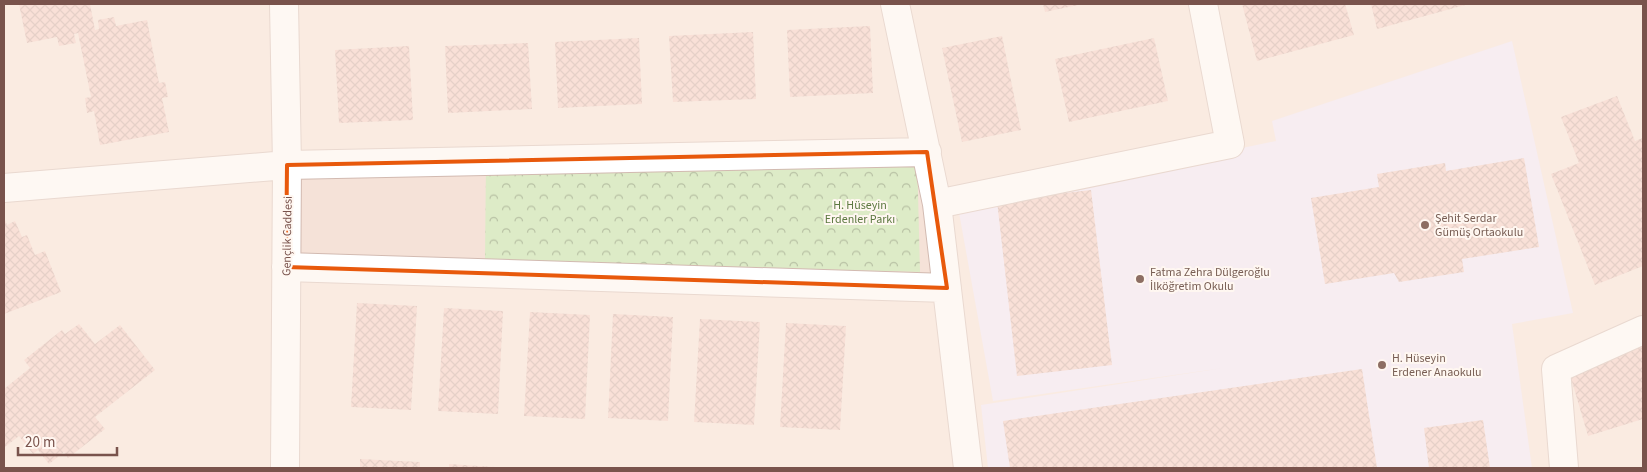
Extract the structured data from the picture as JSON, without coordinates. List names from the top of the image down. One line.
{"streets":{"street":["Gençlik Caddesi"]},"parks":["H. Hüseyin Erdenler Parkı"],"places":["Şehit Serdar Gümüş Ortaokulu","Fatma Zehra Dülgeroğlu İlköğretim Okulu","H. Hüseyin Erdener Anaokulu"],"scale_bar":"20 m"}
